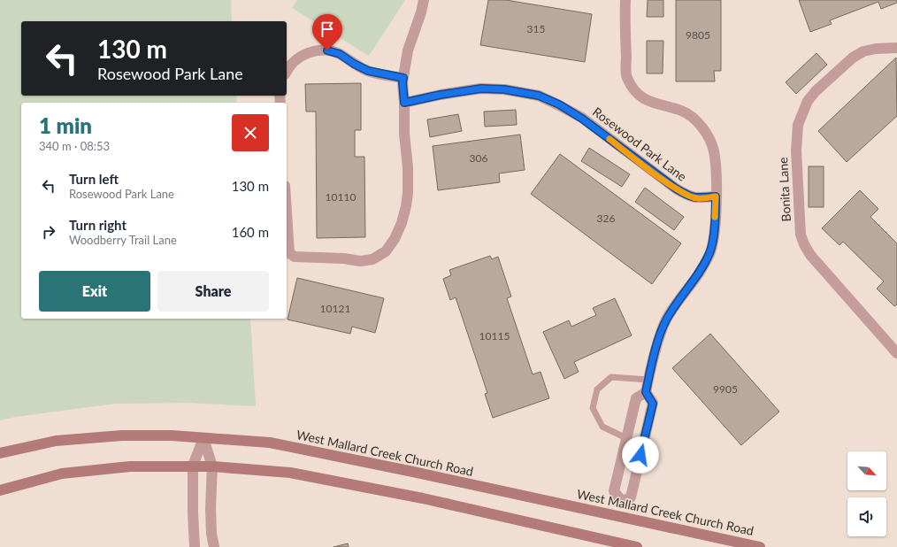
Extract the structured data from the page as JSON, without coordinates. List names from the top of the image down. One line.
{"streets":{"main road":["West Mallard Creek Church Road"],"street":["Rosewood Park Lane","Bonita Lane"]},"house_numbers":["315","9805","306","10110","326","10121","10115","9905"],"north":"bottom right","page":{"turn":["130 m","Rosewood Park Lane"],"heading":["1 min","340 m · 08:53"],"list":[{"name":"Turn left","note":"Rosewood Park Lane","value":"130 m"},{"name":"Turn right","note":"Woodberry Trail Lane","value":"160 m"}],"buttons":["Exit","Share"]}}
